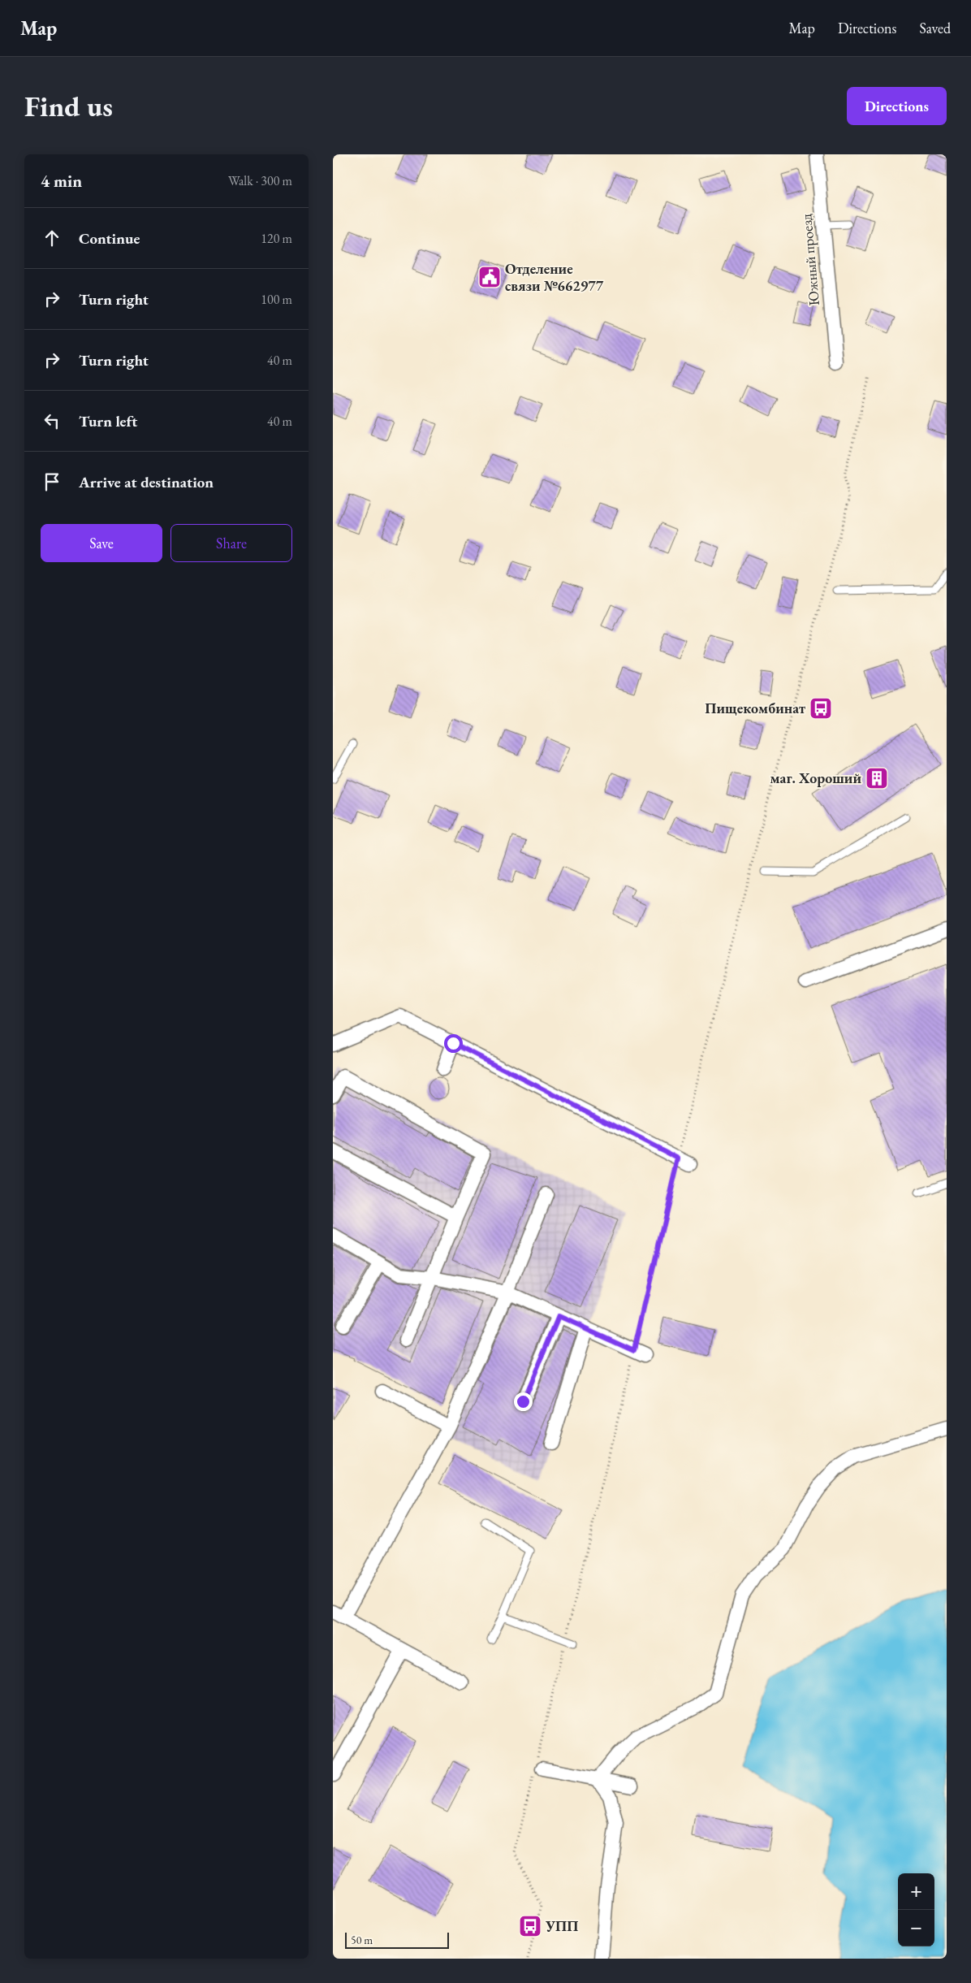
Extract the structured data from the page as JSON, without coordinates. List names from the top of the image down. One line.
{"streets":{"street":["Южный проезд"]},"places":{"public building":["Отделение связи №662977"],"bus stop":["Пищекомбинат","УПП"],"building":["маг. Хороший"]},"scale_bar":"50 m","page":{"header":"Map","nav":["Map","Directions","Saved"],"buttons":["Directions",["Save","Share"]],"title":"Find us","heading":["4 min","Walk · 300 m"],"list":[["Continue","120 m"],["Turn right","100 m"],["Turn right","40 m"],["Turn left","40 m"],"Arrive at destination"],"map_buttons":["+","−"],"scale":"50 m"}}
